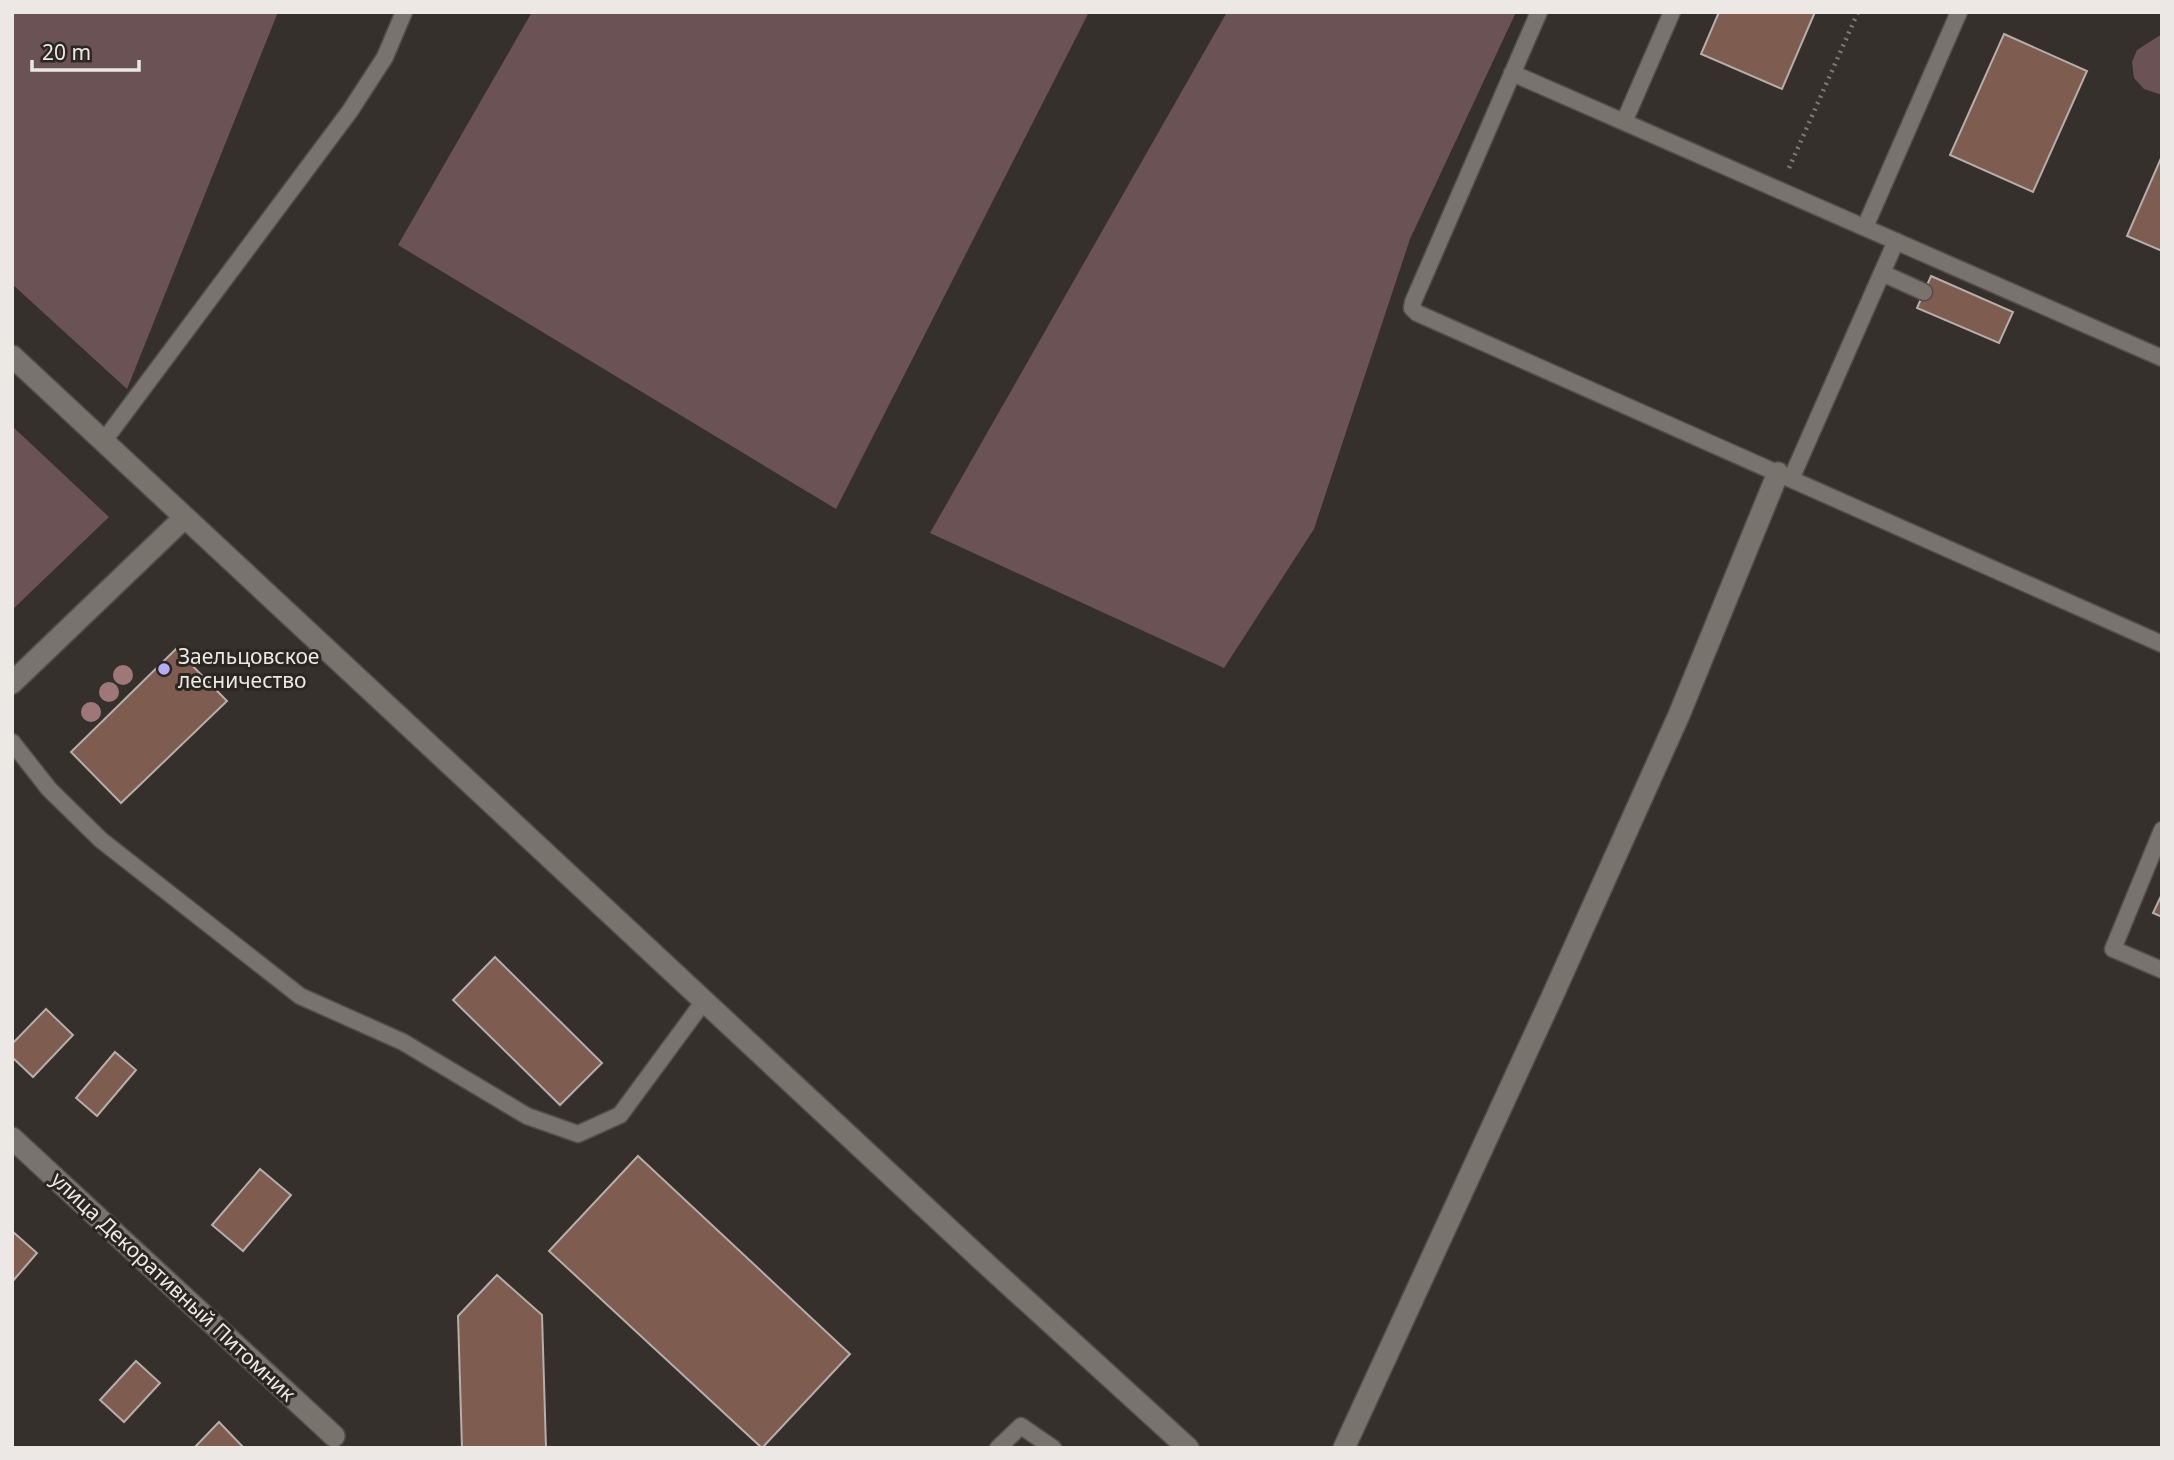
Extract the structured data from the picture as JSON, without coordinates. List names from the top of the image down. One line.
{"streets":{"street":["улица Декоративный Питомник"]},"places":["Заельцовское лесничество"],"scale_bar":"20 m"}
